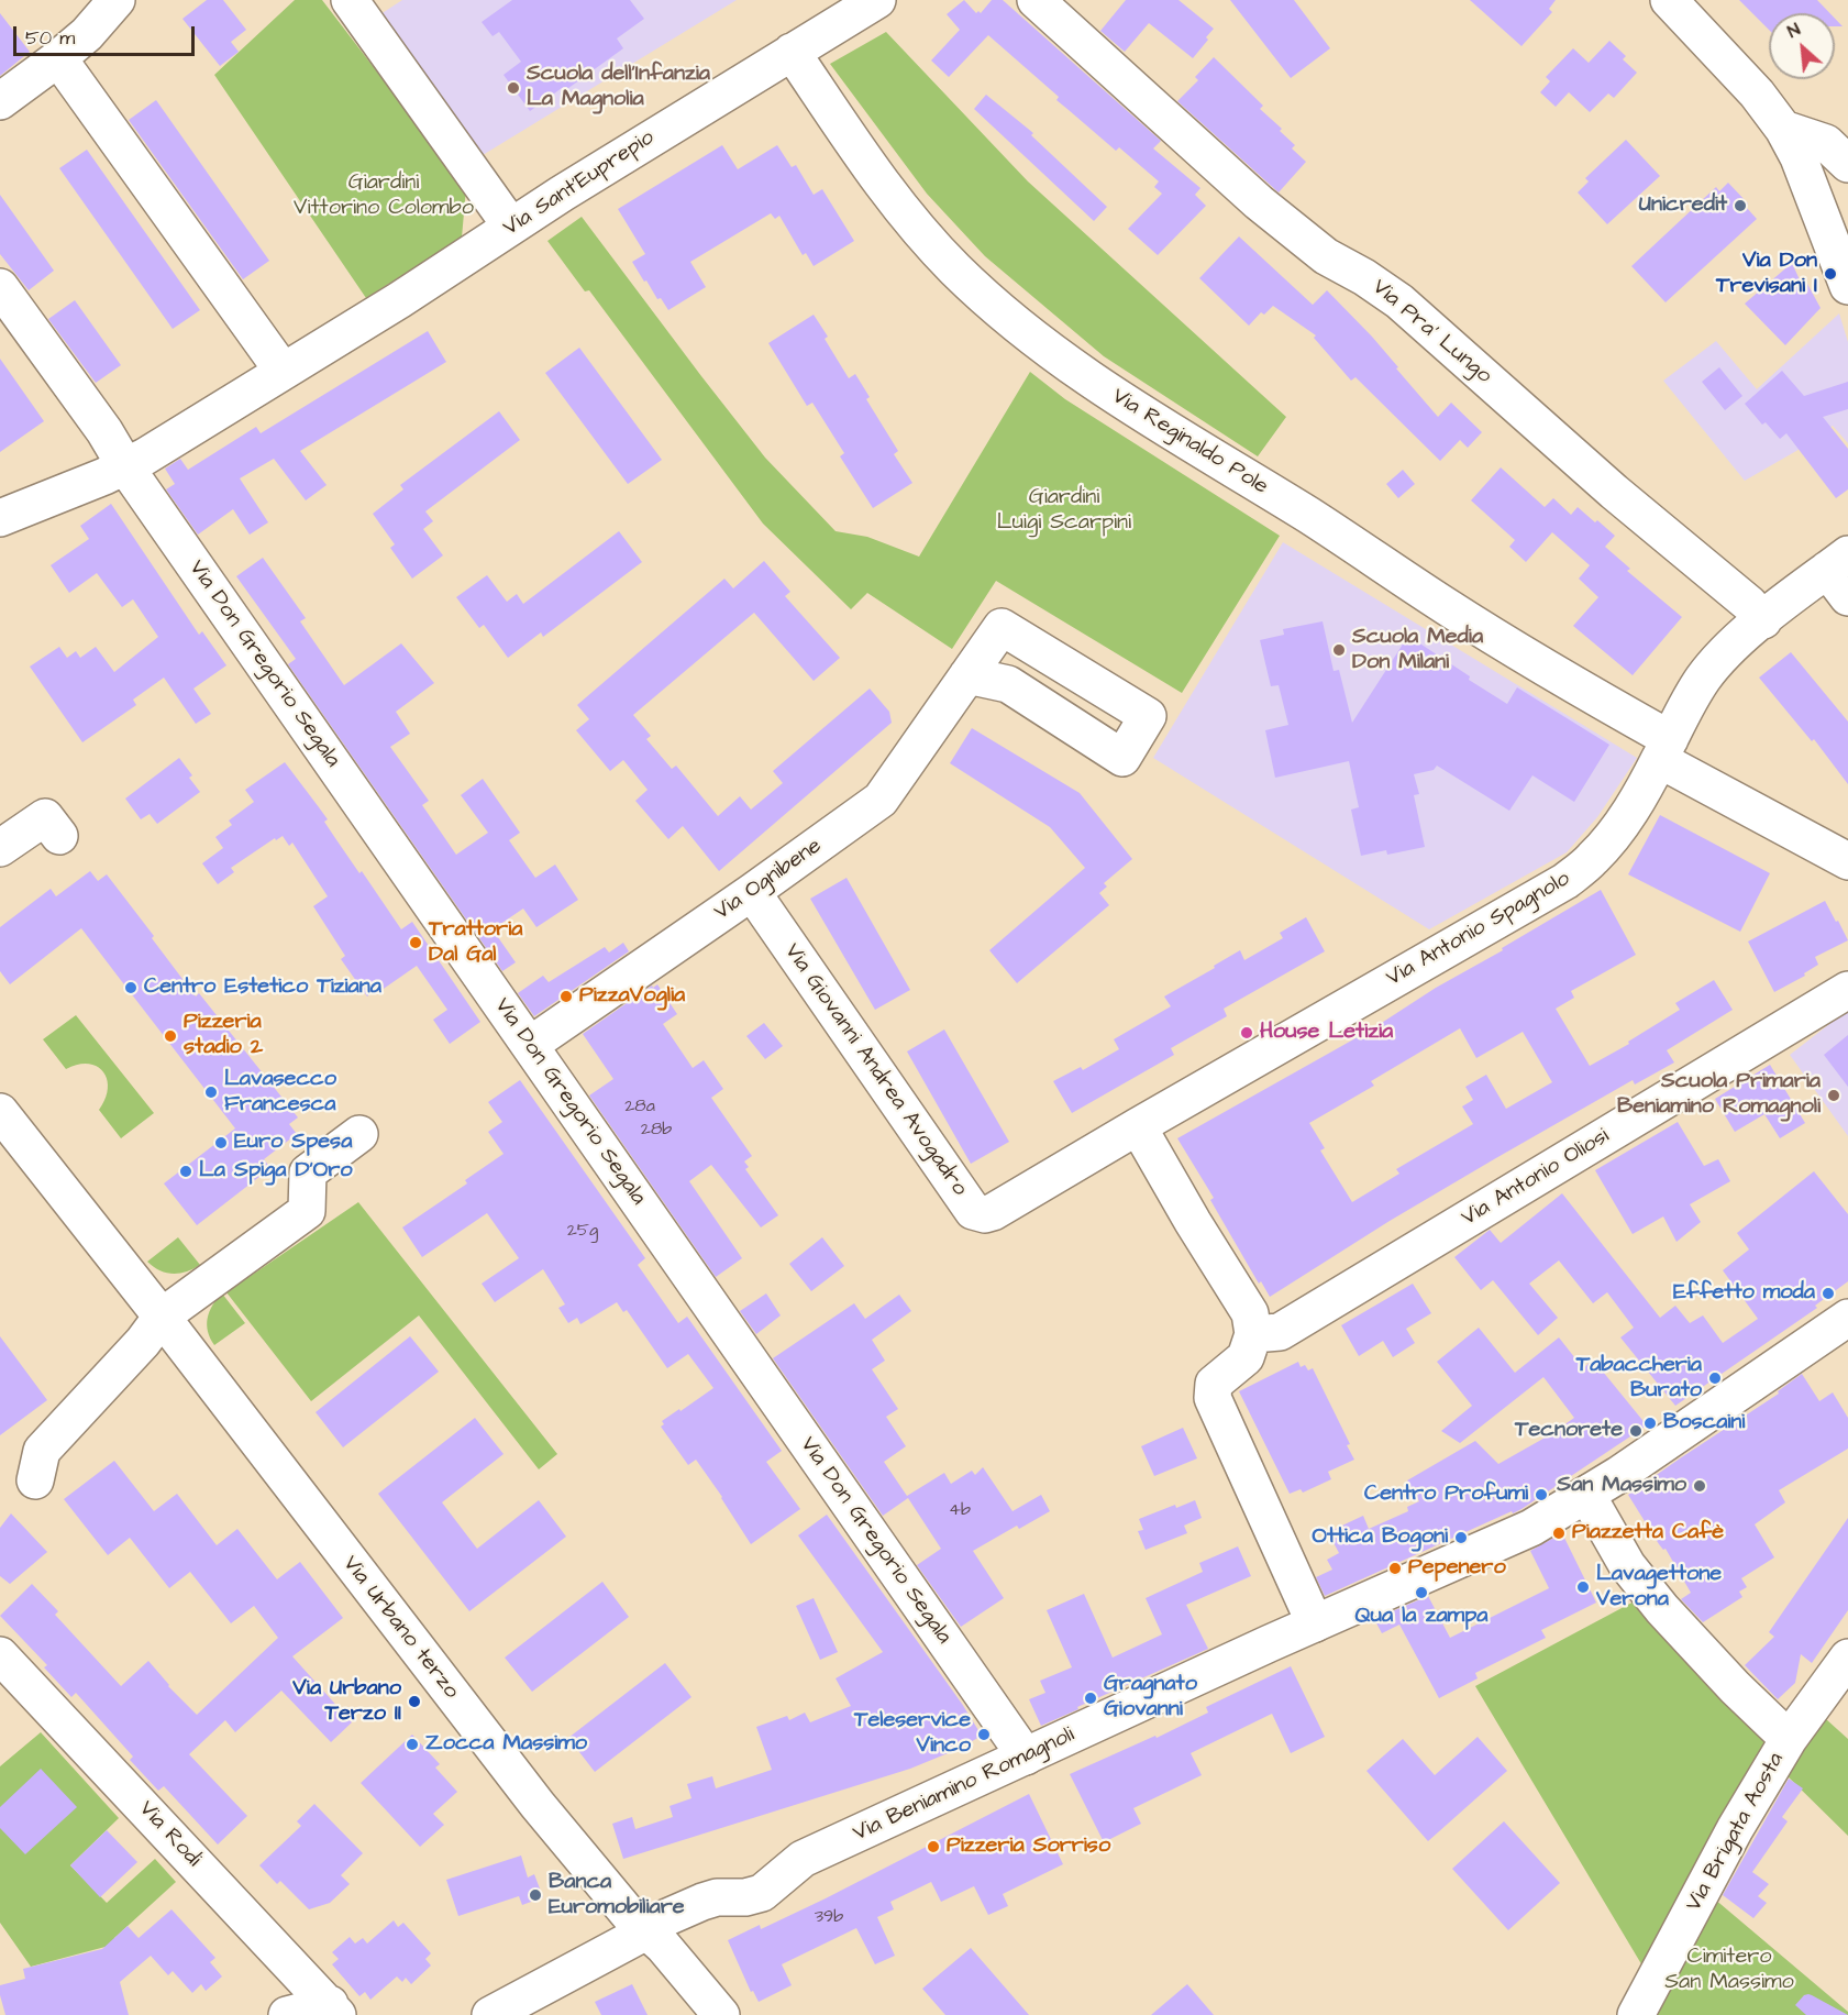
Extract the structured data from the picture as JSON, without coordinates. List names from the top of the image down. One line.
{"streets":{"street":["Via Sant'Euprepio","Via Pra' Lungo","Via Reginaldo Pole","Via Don Gregorio Segala","Via Ognibene","Via Antonio Spagnolo","Via Giovanni Andrea Avogadro","Via Antonio Oliosi","Via Urbano terzo","Via Beniamino Romagnoli","Via Brigata Aosta","Via Rodi"]},"crossings":[["Via Sant'Euprepio","Via Reginaldo Pole"],["Via Sant'Euprepio","Via Don Gregorio Segala"],["Via Pra' Lungo","Via Antonio Spagnolo"],["Via Reginaldo Pole","Via Antonio Spagnolo"],["Via Don Gregorio Segala","Via Ognibene"],["Via Don Gregorio Segala","Via Beniamino Romagnoli"],["Via Ognibene","Via Giovanni Andrea Avogadro"],["Via Antonio Spagnolo","Via Giovanni Andrea Avogadro"],["Via Urbano terzo","Via Beniamino Romagnoli"]],"parks":["Giardini Vittorino Colombo","Giardini Luigi Scarpini","Cimitero San Massimo"],"places":["Scuola dell'Infanzia La Magnolia","Unicredit","Via Don Trevisani I","Scuola Media Don Milani","Trattoria Dal Gal","Centro Estetico Tiziana","PizzaVoglia","House Letizia","Pizzeria stadio 2","Lavasecco Francesca","Scuola Primaria Beniamino Romagnoli","Euro Spesa","La Spiga D'Oro","Effetto moda","Tabaccheria Burato","Boscaini","Tecnorete","San Massimo","Centro Profumi","Piazzetta Cafè","Ottica Bogoni","Pepenero","Lavagettone Verona","Qua la zampa","Gragnato Giovanni","Via Urbano Terzo II","Teleservice Vinco","Zocca Massimo","Pizzeria Sorriso","Banca Euromobiliare"],"house_numbers":["28a","28b","25g","4b","39b"],"scale_bar":"50 m","north":"top left"}
